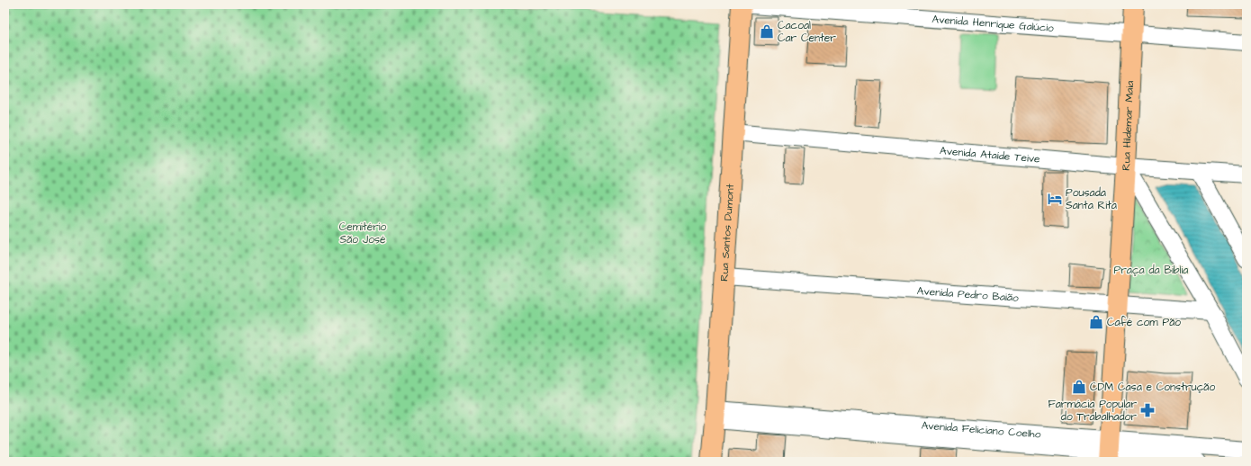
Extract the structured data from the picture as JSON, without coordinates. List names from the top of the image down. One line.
{"streets":{"main road":["Rua Hildemar Maia","Rua Santos Dumont"],"street":["Avenida Henrique Galúcio","Avenida Ataíde Teive","Avenida Pedro Baião","Avenida Feliciano Coelho"]},"crossings":[["Avenida Henrique Galúcio","Rua Hildemar Maia"],["Avenida Henrique Galúcio","Rua Santos Dumont"],["Rua Hildemar Maia","Avenida Ataíde Teive"],["Rua Hildemar Maia","Avenida Pedro Baião"],["Rua Hildemar Maia","Avenida Feliciano Coelho"],["Avenida Ataíde Teive","Rua Santos Dumont"],["Rua Santos Dumont","Avenida Pedro Baião"],["Rua Santos Dumont","Avenida Feliciano Coelho"]],"parks":["Cemitério São José","Praça da Biblia"],"places":{"shop":["Cacoal Car Center","Café com Pão","CDM Casa e Construção"],"hotel":["Pousada Santa Rita"],"pharmacy":["Farmácia Popular do Trabalhador"]}}
